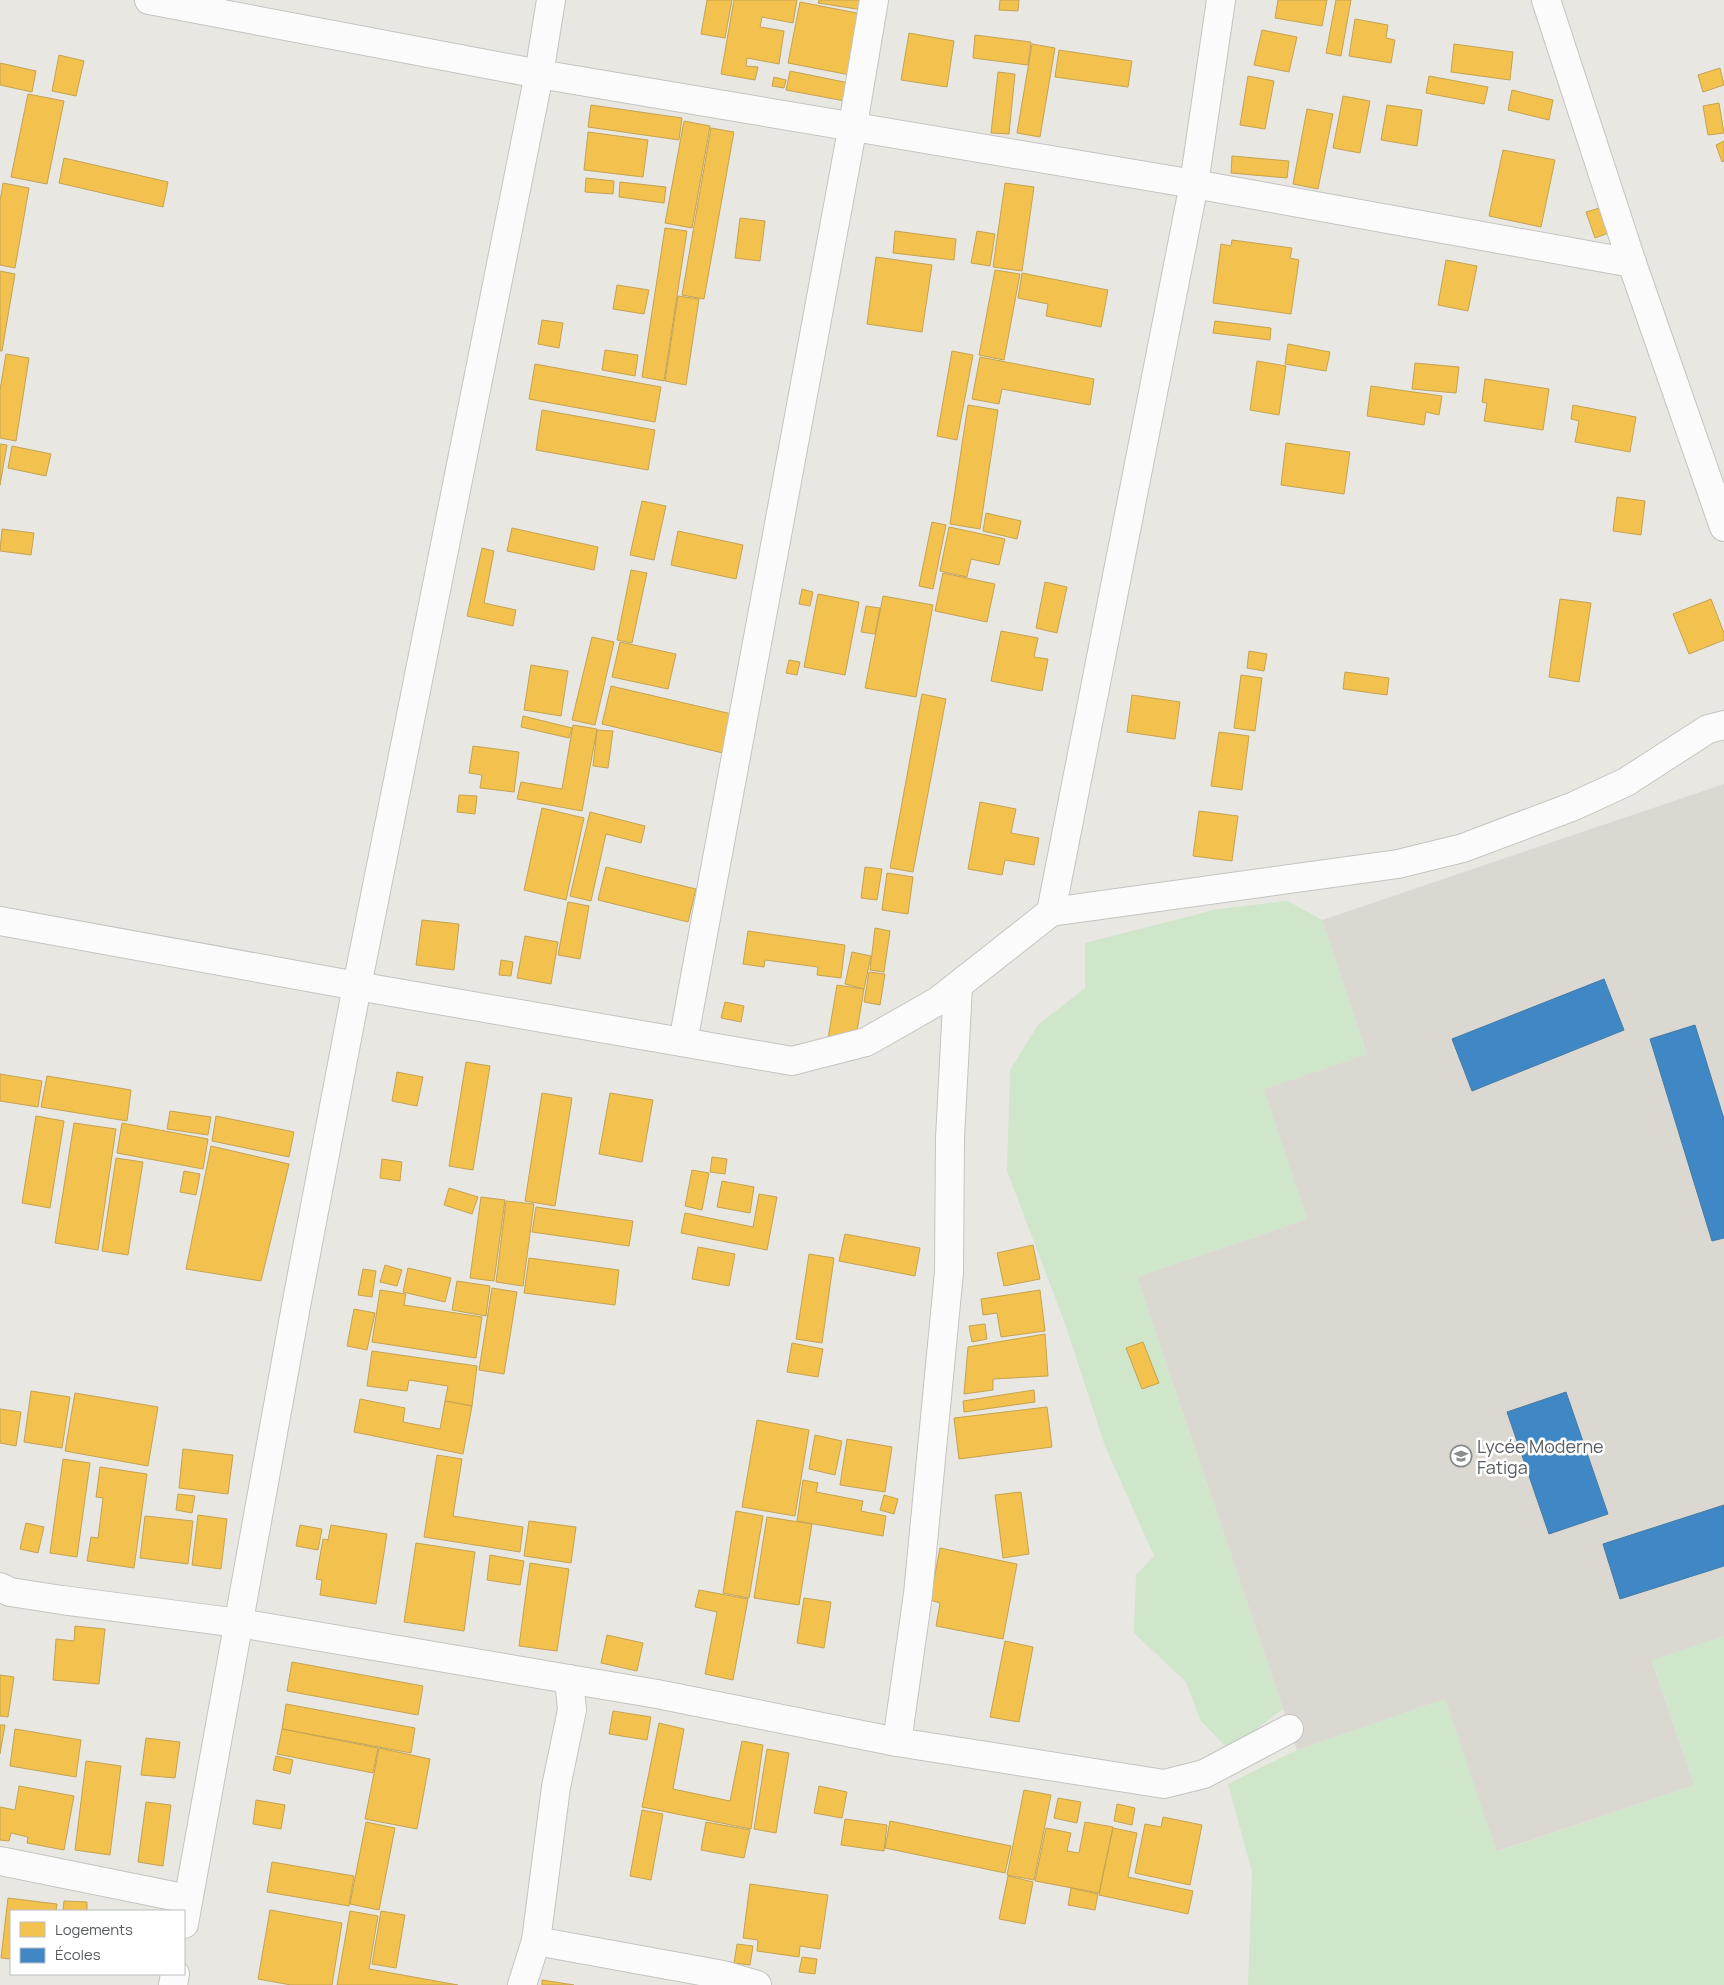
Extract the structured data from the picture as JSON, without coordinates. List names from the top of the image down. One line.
{"places":{"school or university":["Lycée Moderne Fatiga"]},"legend":["Logements","Écoles"]}
